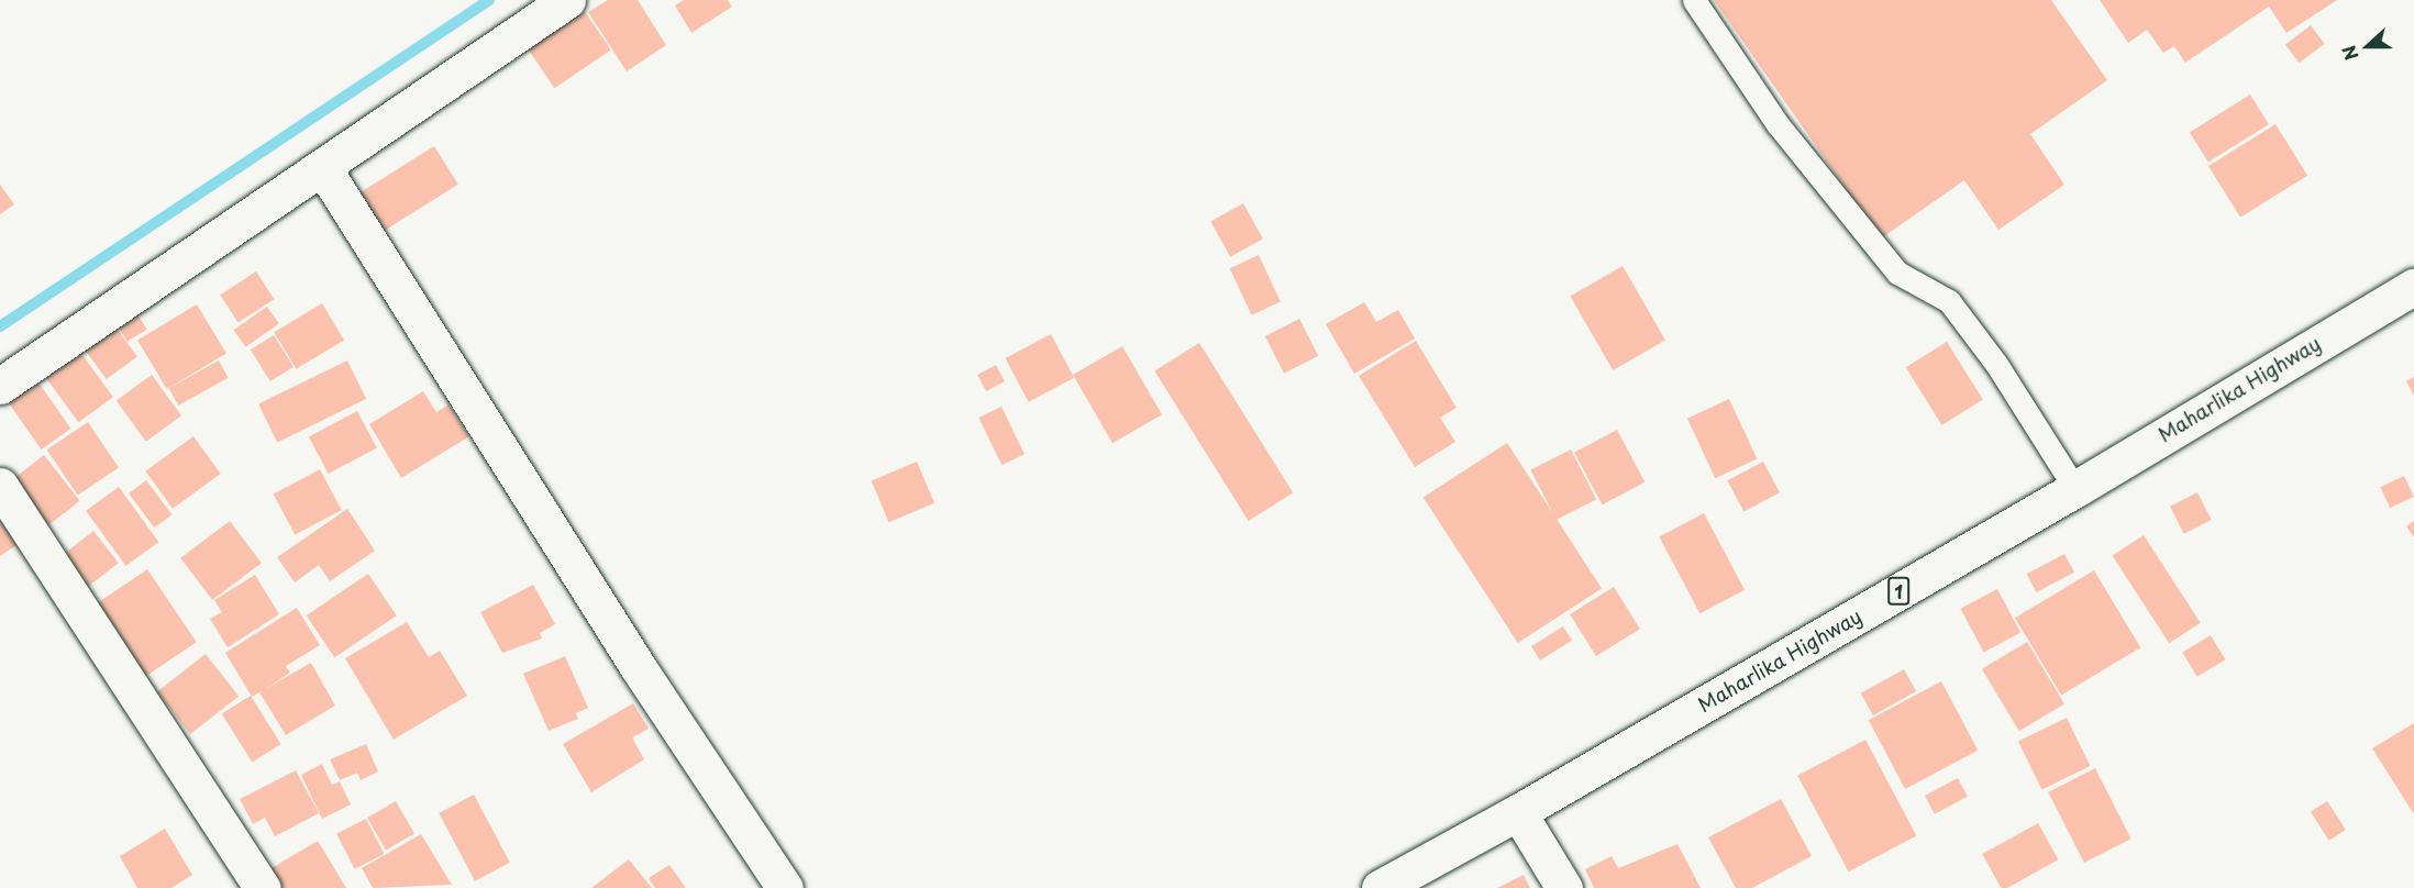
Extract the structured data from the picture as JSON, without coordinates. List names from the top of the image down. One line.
{"streets":{"street":["Maharlika Highway","1"]},"north":"left"}
